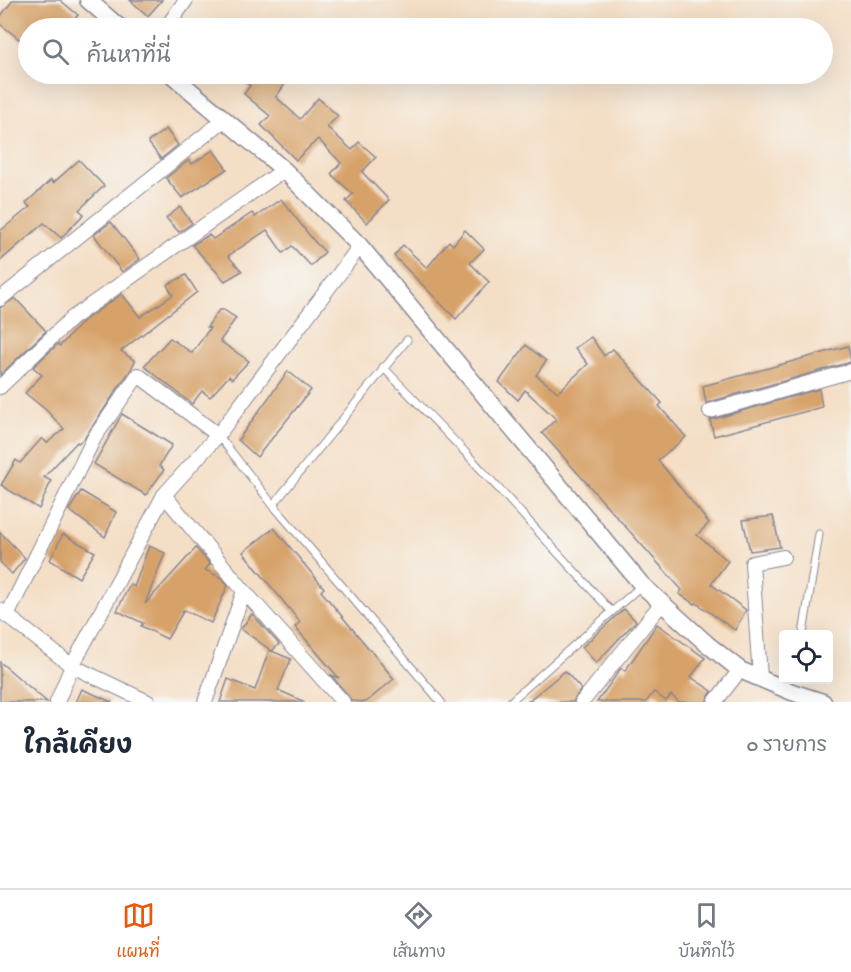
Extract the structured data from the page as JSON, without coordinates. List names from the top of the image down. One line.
{"page":{"search":"ค้นหาที่นี่","heading":["ใกล้เคียง","0 รายการ"],"nav":["แผนที่","เส้นทาง","บันทึกไว้"]}}
